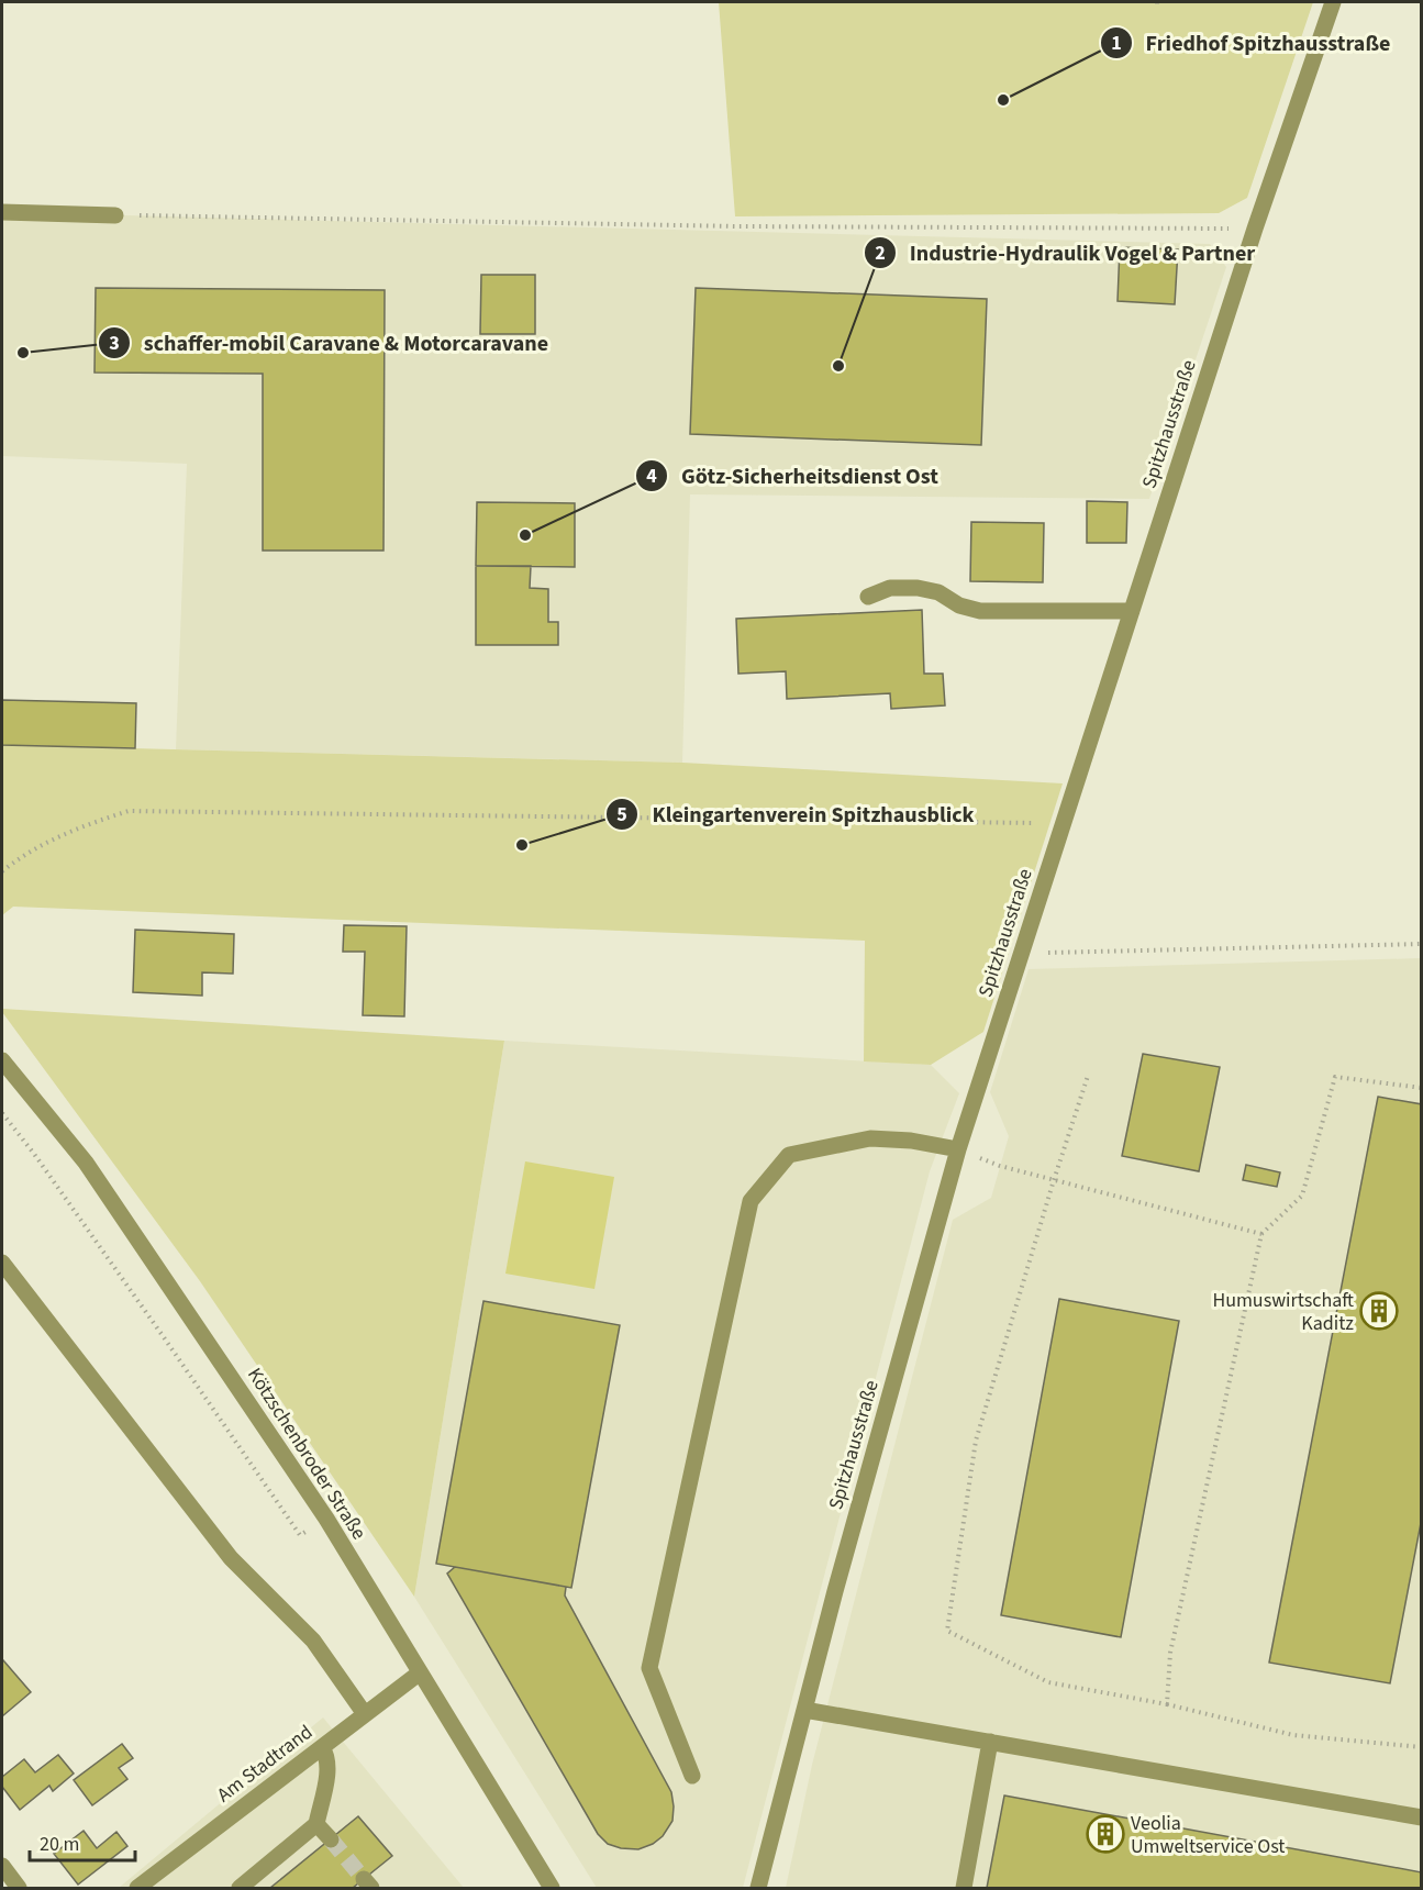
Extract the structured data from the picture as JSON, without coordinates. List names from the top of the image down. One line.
{"streets":{"street":["Spitzhausstraße","Kötzschenbroder Straße","Am Stadtrand"]},"crossings":[["Kötzschenbroder Straße","Am Stadtrand"]],"places":{"other":["Friedhof Spitzhausstraße","schaffer-mobil Caravane & Motorcaravane","Industrie-Hydraulik Vogel & Partner","Götz-Sicherheitsdienst Ost","Kleingartenverein Spitzhausblick"],"building":["Humuswirtschaft Kaditz","Veolia Umweltservice Ost"]},"scale_bar":"20 m"}
